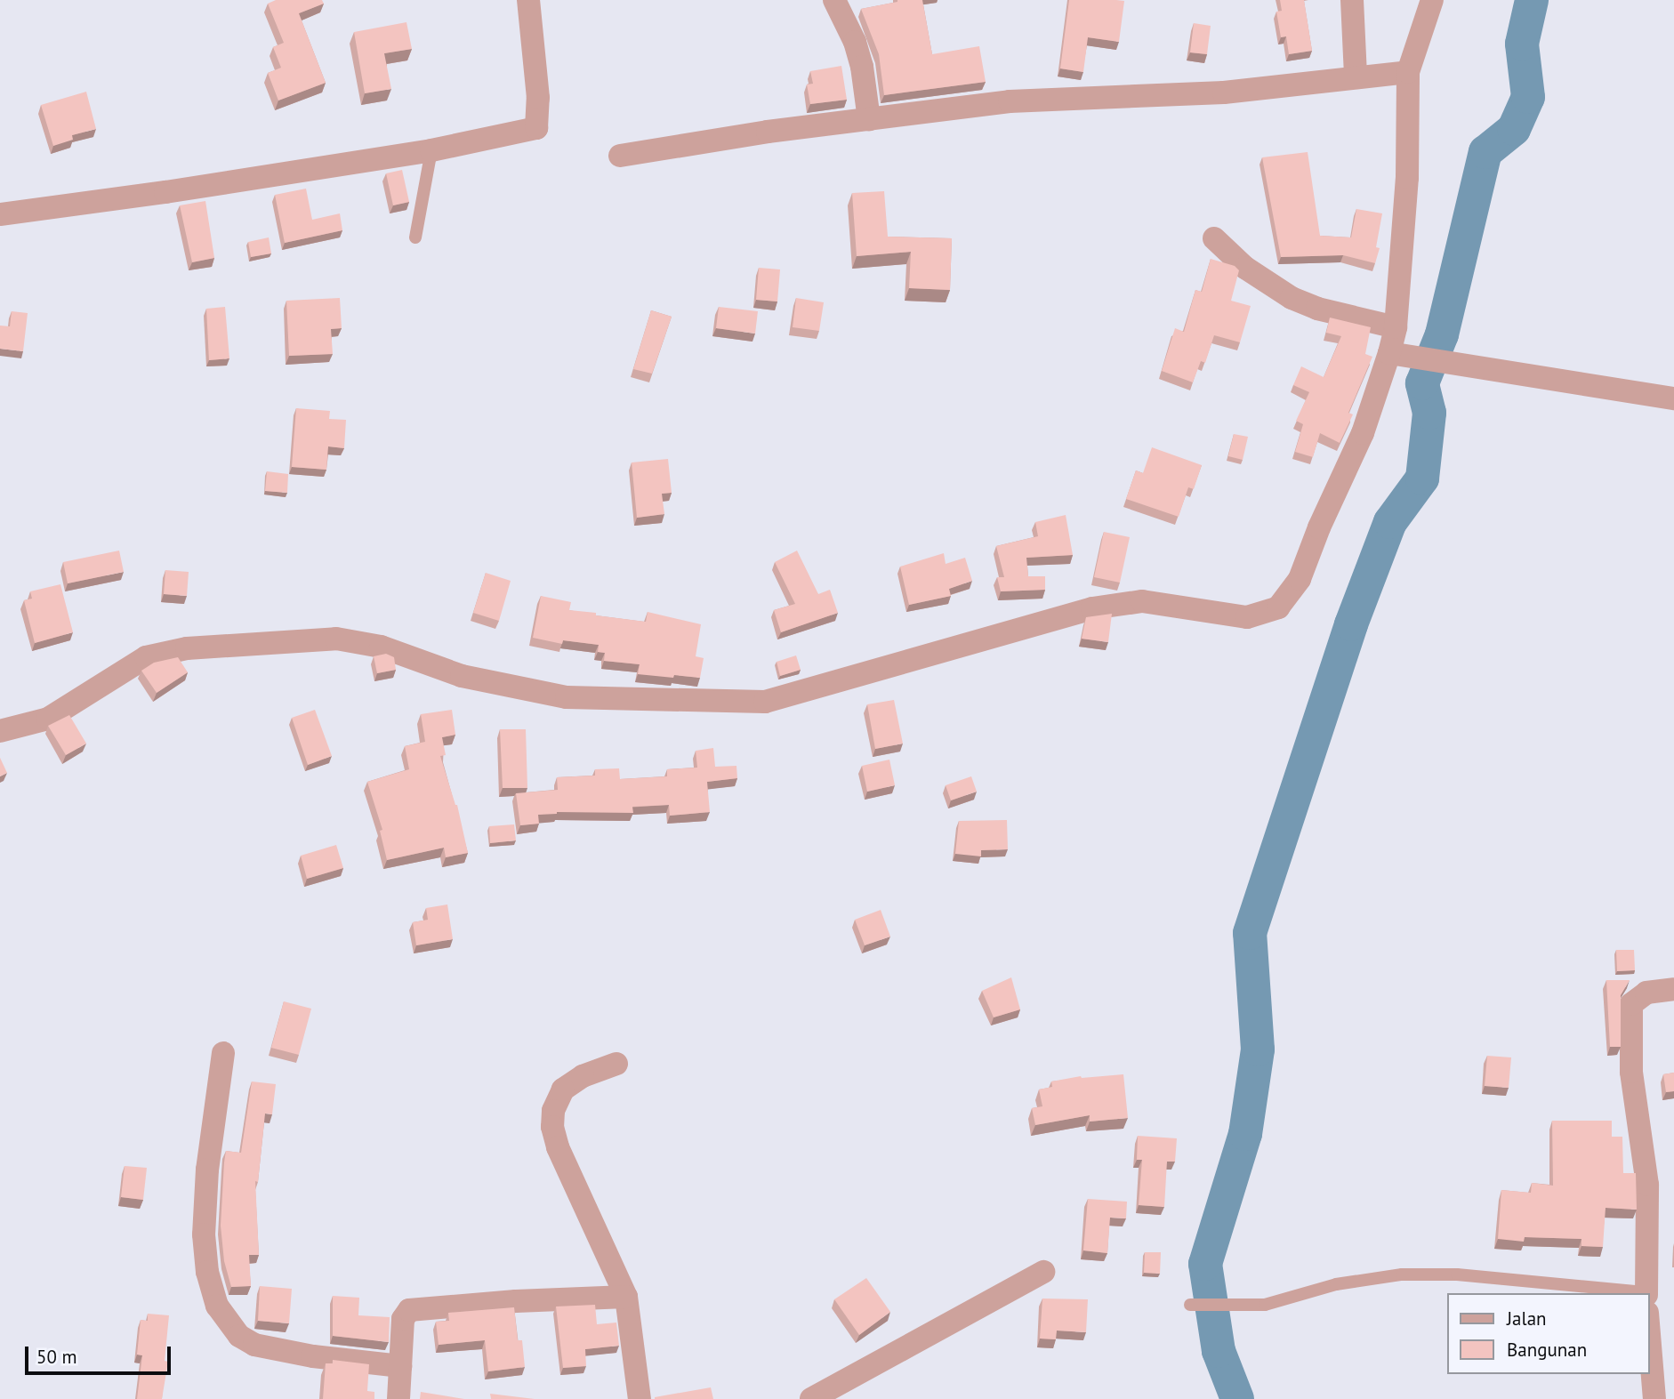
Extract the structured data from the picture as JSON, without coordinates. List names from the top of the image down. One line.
{"legend":["Jalan","Bangunan"],"scale_bar":"50 m"}
